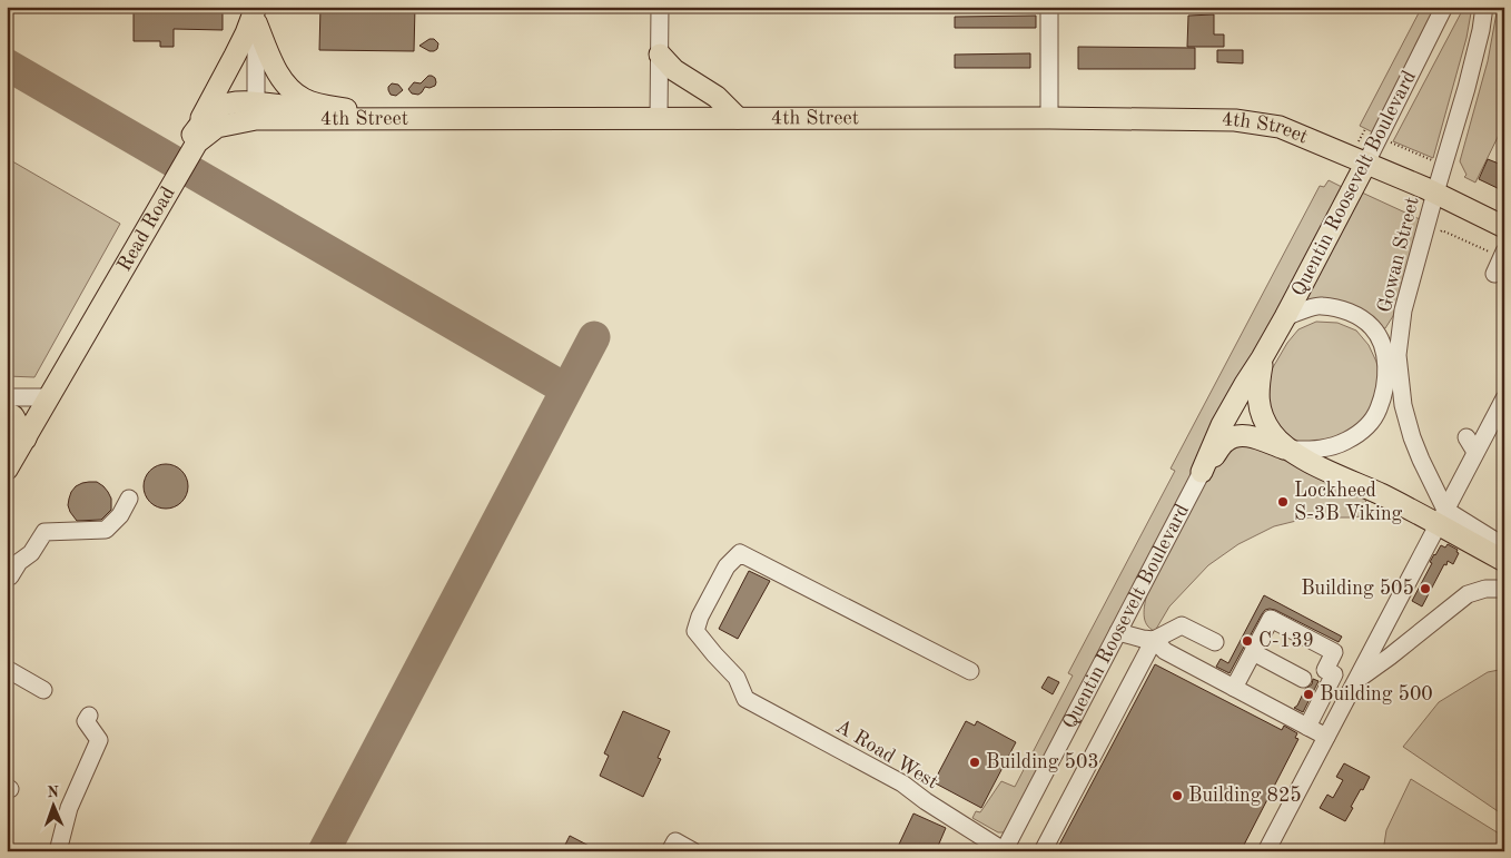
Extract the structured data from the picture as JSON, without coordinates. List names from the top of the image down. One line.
{"streets":{"main road":["4th Street","Quentin Roosevelt Boulevard","Read Road"],"street":["Gowan Street","A Road West"]},"crossings":[["4th Street","Quentin Roosevelt Boulevard"],["4th Street","Read Road"],["4th Street","Gowan Street"],["Quentin Roosevelt Boulevard","A Road West"]],"places":["Lockheed S-3B Viking","Building 505","C-139","Building 500","Building 503","Building 825"],"north":"top"}
